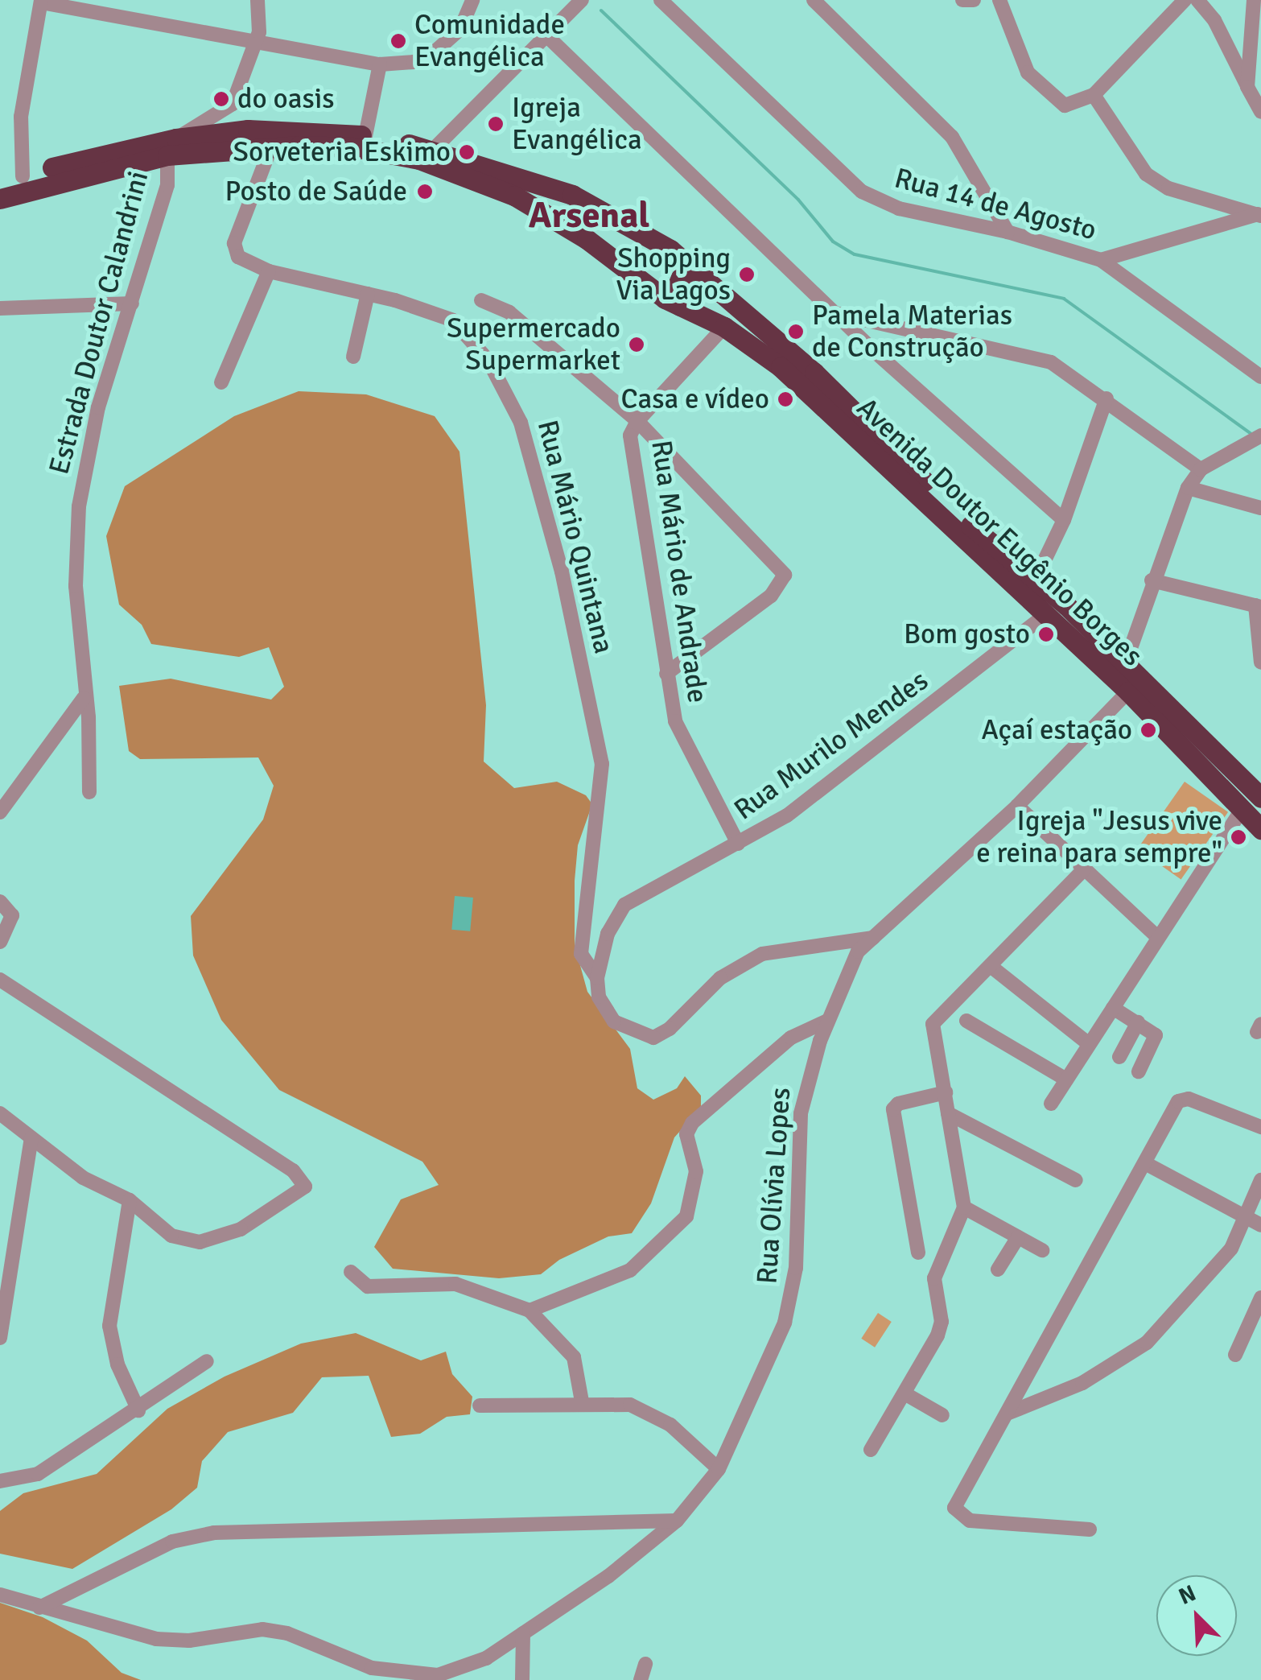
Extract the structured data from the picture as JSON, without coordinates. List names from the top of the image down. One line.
{"streets":{"highway":["Avenida Doutor Eugênio Borges"],"street":["Rua 14 de Agosto","Estrada Doutor Calandrini","Rua Mário Quintana","Rua Mário de Andrade","Rua Murilo Mendes","Rua Olívia Lopes"]},"crossings":[["Estrada Doutor Calandrini","Avenida Doutor Eugênio Borges"],["Avenida Doutor Eugênio Borges","Rua Mário Quintana"],["Avenida Doutor Eugênio Borges","Rua Mário de Andrade"],["Avenida Doutor Eugênio Borges","Rua Murilo Mendes"],["Avenida Doutor Eugênio Borges","Rua Olívia Lopes"],["Rua Mário Quintana","Rua Murilo Mendes"],["Rua Mário Quintana","Rua Olívia Lopes"],["Rua Mário de Andrade","Rua Murilo Mendes"]],"districts":["Arsenal"],"places":["Comunidade Evangélica","do oasis","Igreja Evangélica","Sorveteria Eskimo","Posto de Saúde","Shopping Via Lagos","Pamela Materias de Construção","Supermercado Supermarket","Casa e vídeo","Bom gosto","Açaí estação","Igreja \"Jesus vive e reina para sempre\""],"north":"top left"}
